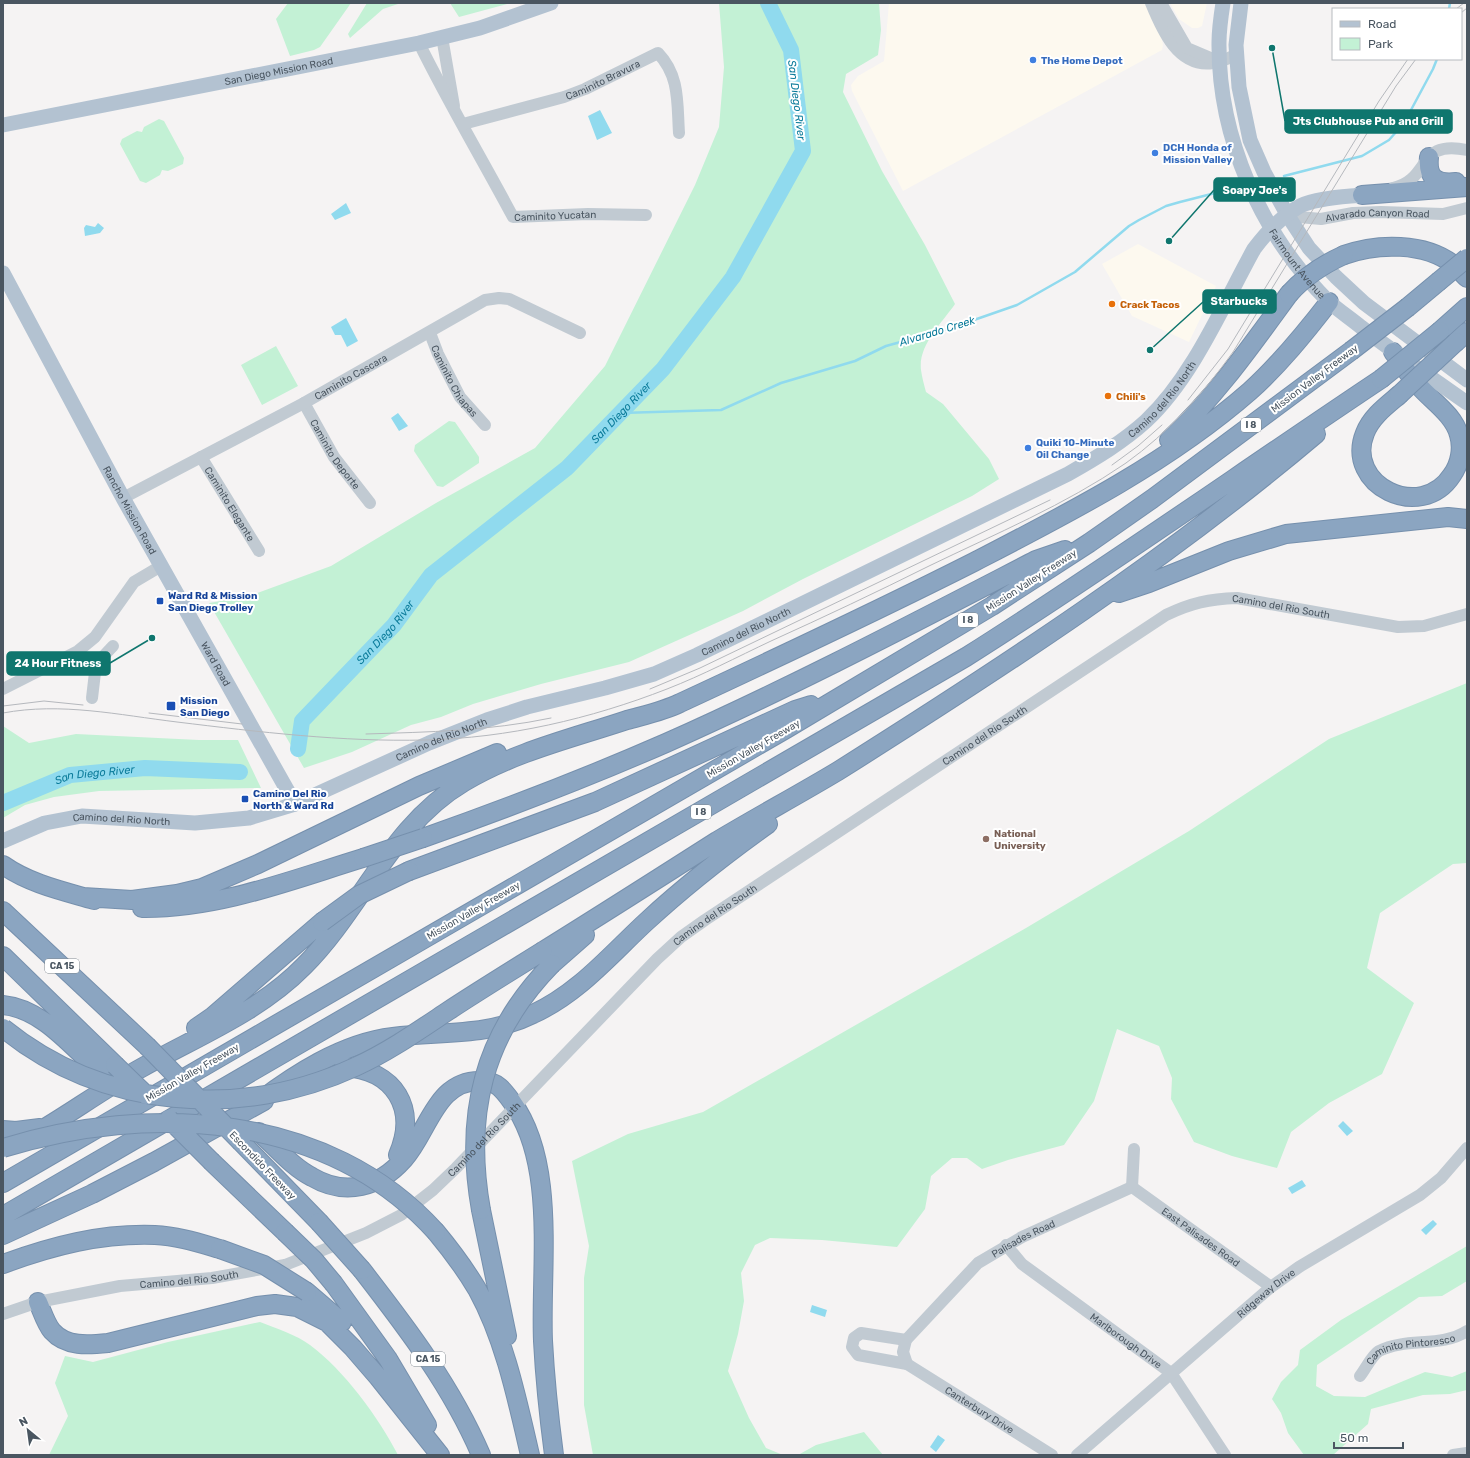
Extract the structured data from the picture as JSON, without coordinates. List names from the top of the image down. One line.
{"streets":{"highway":["Mission Valley Freeway","I 8","CA 15","Escondido Freeway"],"main road":["San Diego Mission Road","Fairmount Avenue","Camino del Rio North","Rancho Mission Road","Ward Road"],"street":["Caminito Bravura","Caminito Yucatan","Alvarado Canyon Road","Caminito Cascara","Caminito Chiapas","Caminito Deporte","Caminito Elegante","Camino del Rio South","East Palisades Road","Palisades Road","Ridgeway Drive","Marlborough Drive","Caminito Pintoresco","Canterbury Drive"]},"crossings":[["San Diego Mission Road","Caminito Yucatan"],["Caminito Bravura","Caminito Yucatan"],["Alvarado Canyon Road","Fairmount Avenue"],["Alvarado Canyon Road","Camino del Rio North"],["Fairmount Avenue","Camino del Rio North"],["Caminito Cascara","Caminito Chiapas"],["Caminito Cascara","Caminito Deporte"],["Caminito Cascara","Caminito Elegante"],["Caminito Cascara","Rancho Mission Road"],["Camino del Rio North","Ward Road"],["Rancho Mission Road","Ward Road"],["Camino del Rio South","Escondido Freeway"],["East Palisades Road","Palisades Road"],["East Palisades Road","Ridgeway Drive"],["Palisades Road","Marlborough Drive"],["Ridgeway Drive","Marlborough Drive"]],"water":["San Diego River","Alvarado Creek"],"places":{"other":["Jts Clubhouse Pub and Grill","The Home Depot","DCH Honda of Mission Valley","Soapy Joe's","Crack Tacos","Starbucks","Chili's","Quiki 10-Minute Oil Change","24 Hour Fitness","National University"],"transit":["Ward Rd & Mission San Diego Trolley","Mission San Diego","Camino Del Rio North & Ward Rd"]},"legend":["Road","Park"],"scale_bar":"50 m","north":"top left"}
